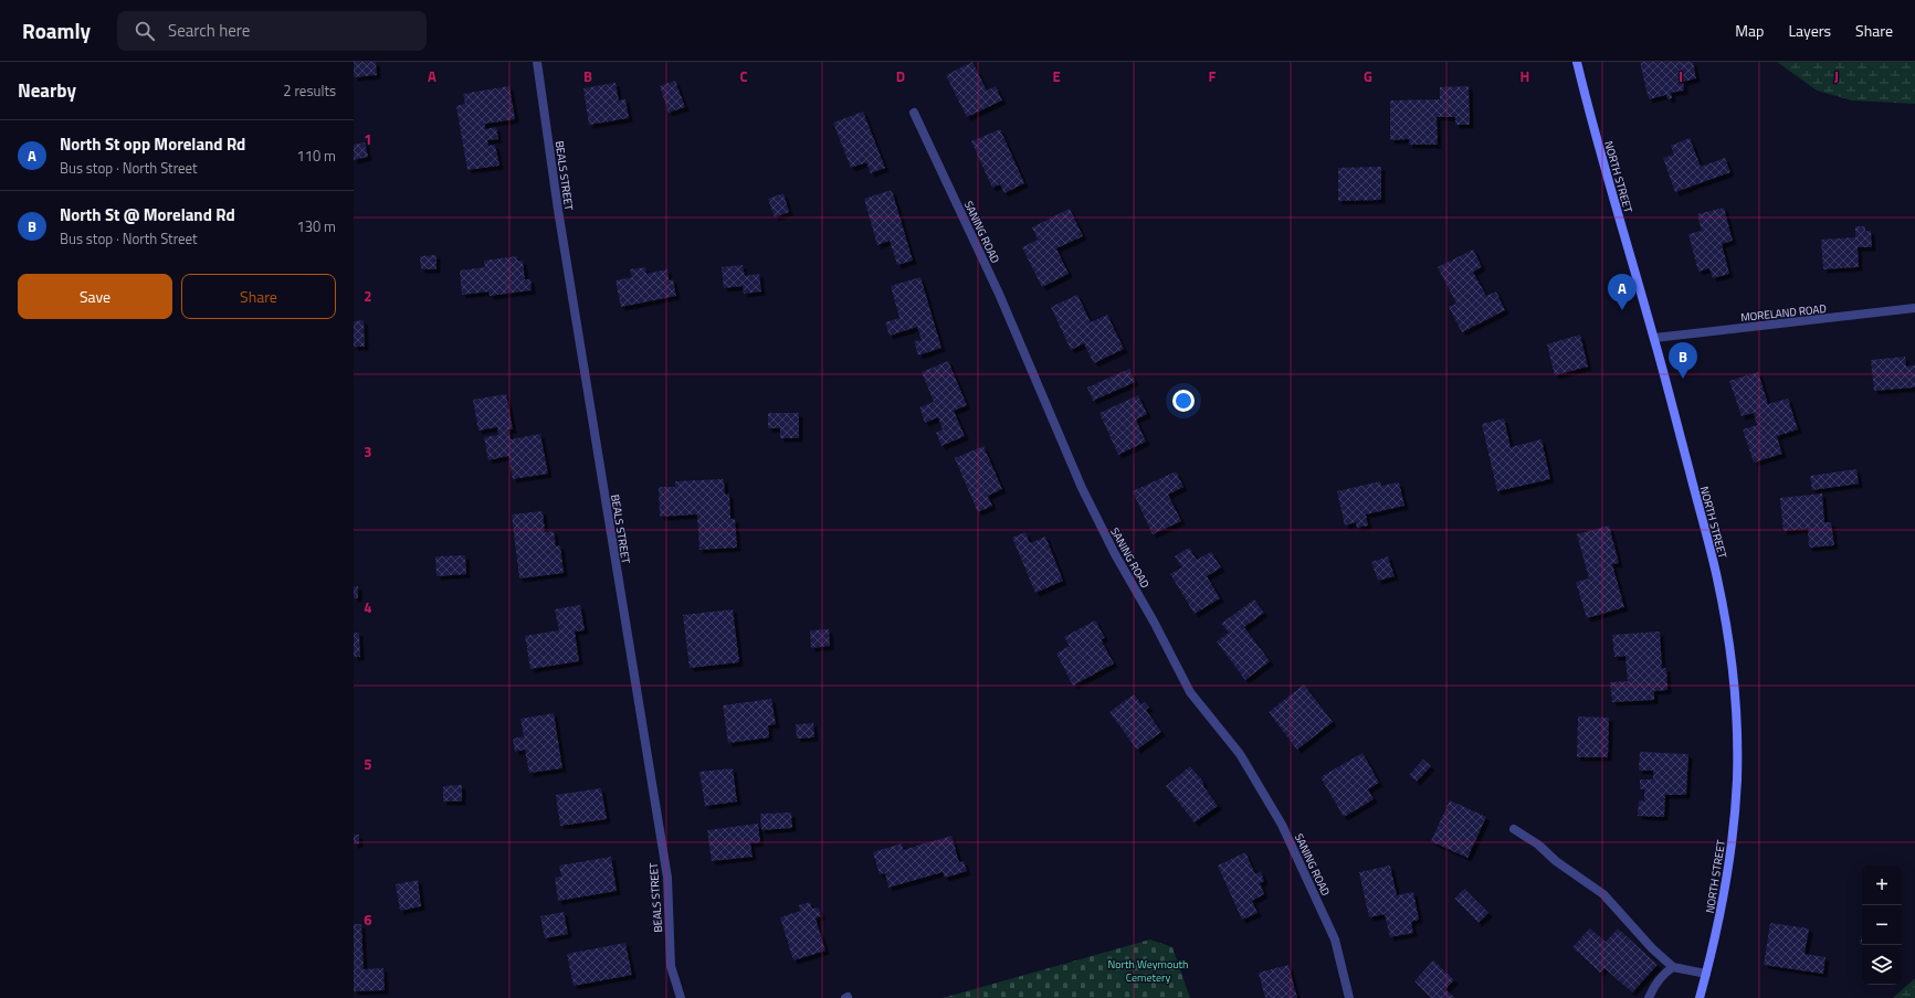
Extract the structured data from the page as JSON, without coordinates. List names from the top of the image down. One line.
{"streets":{"street":["BEALS STREET","NORTH STREET","SANING ROAD","MORELAND ROAD"]},"crossings":[["NORTH STREET","MORELAND ROAD"]],"parks":["North Weymouth Cemetery"],"page":{"header":"Roamly","search":"Search here","nav":["Map","Layers","Share"],"heading":["Nearby","2 results"],"list":[{"mark":"A","name":"North St opp Moreland Rd","note":"Bus stop · North Street","value":"110 m"},{"mark":"B","name":"North St @ Moreland Rd","note":"Bus stop · North Street","value":"130 m"}],"buttons":["Save","Share"],"pins":["A","B"],"map_buttons":["+","−"]},"grid":{"columns":["A","B","C","D","E","F","G","H","I","J"],"rows":["1","2","3","4","5","6"]}}
